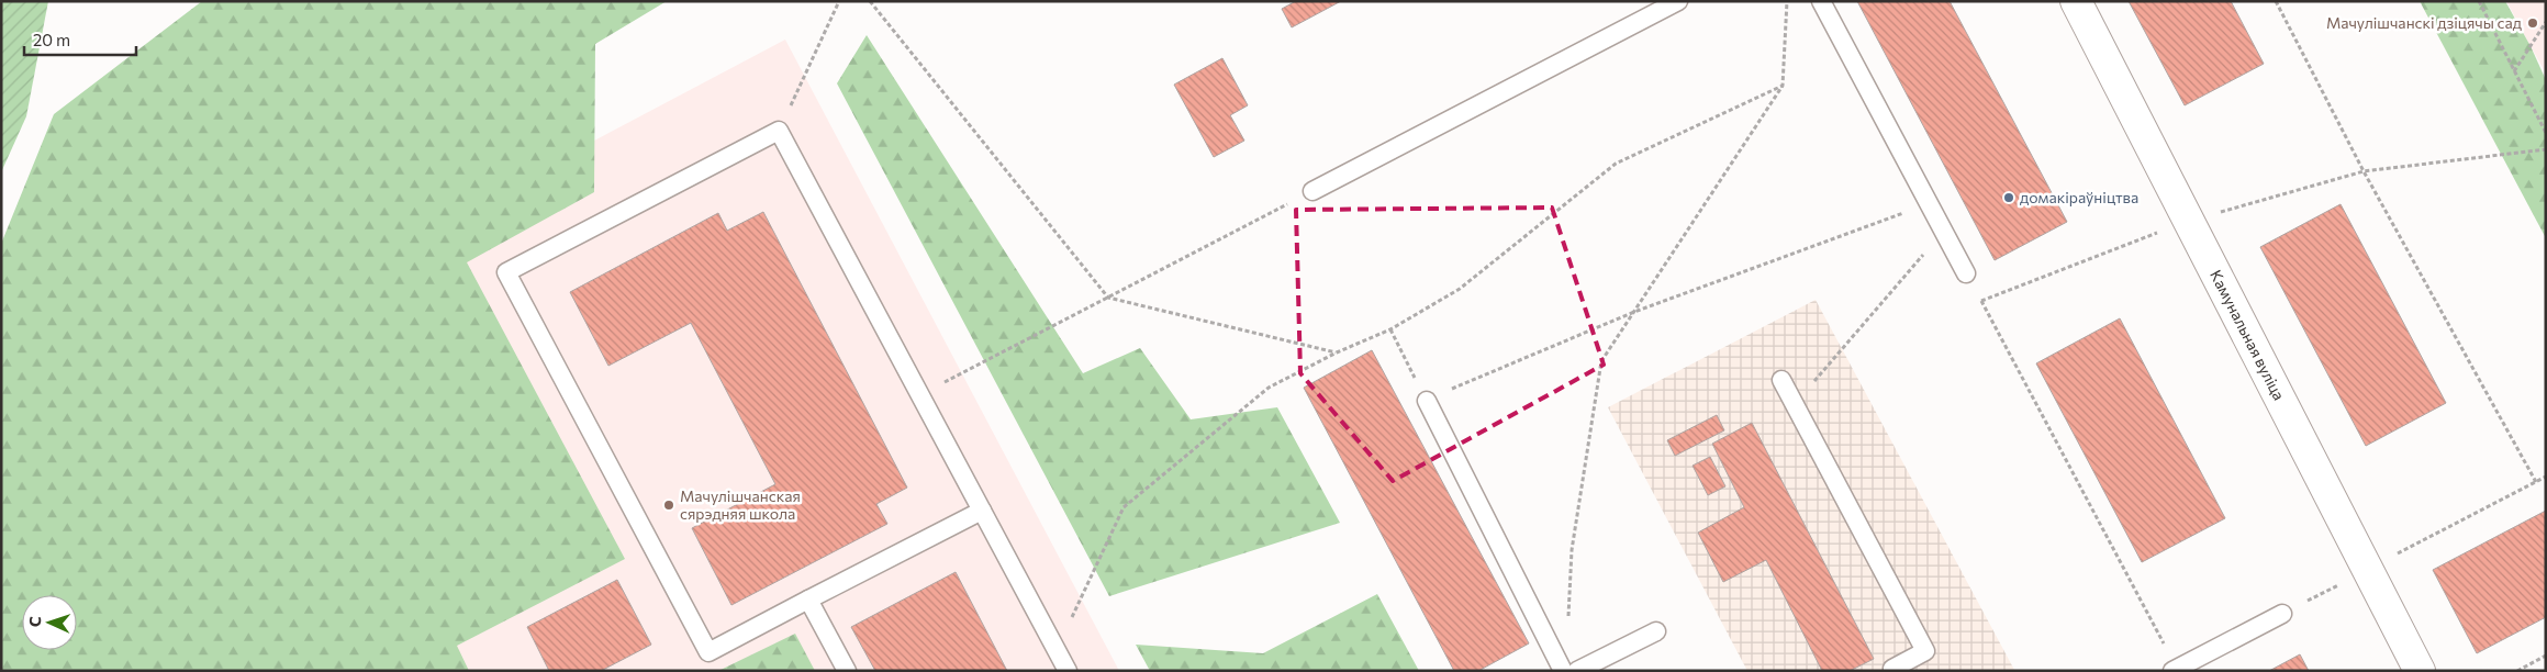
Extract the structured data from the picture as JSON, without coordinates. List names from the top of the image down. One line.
{"streets":{"street":["Камунальная вуліца"]},"places":["Мачулішчанскі дзіцячы сад","домакіраўніцтва","Мачулішчанская сярэдняя школа"],"scale_bar":"20 m","north":"left"}
